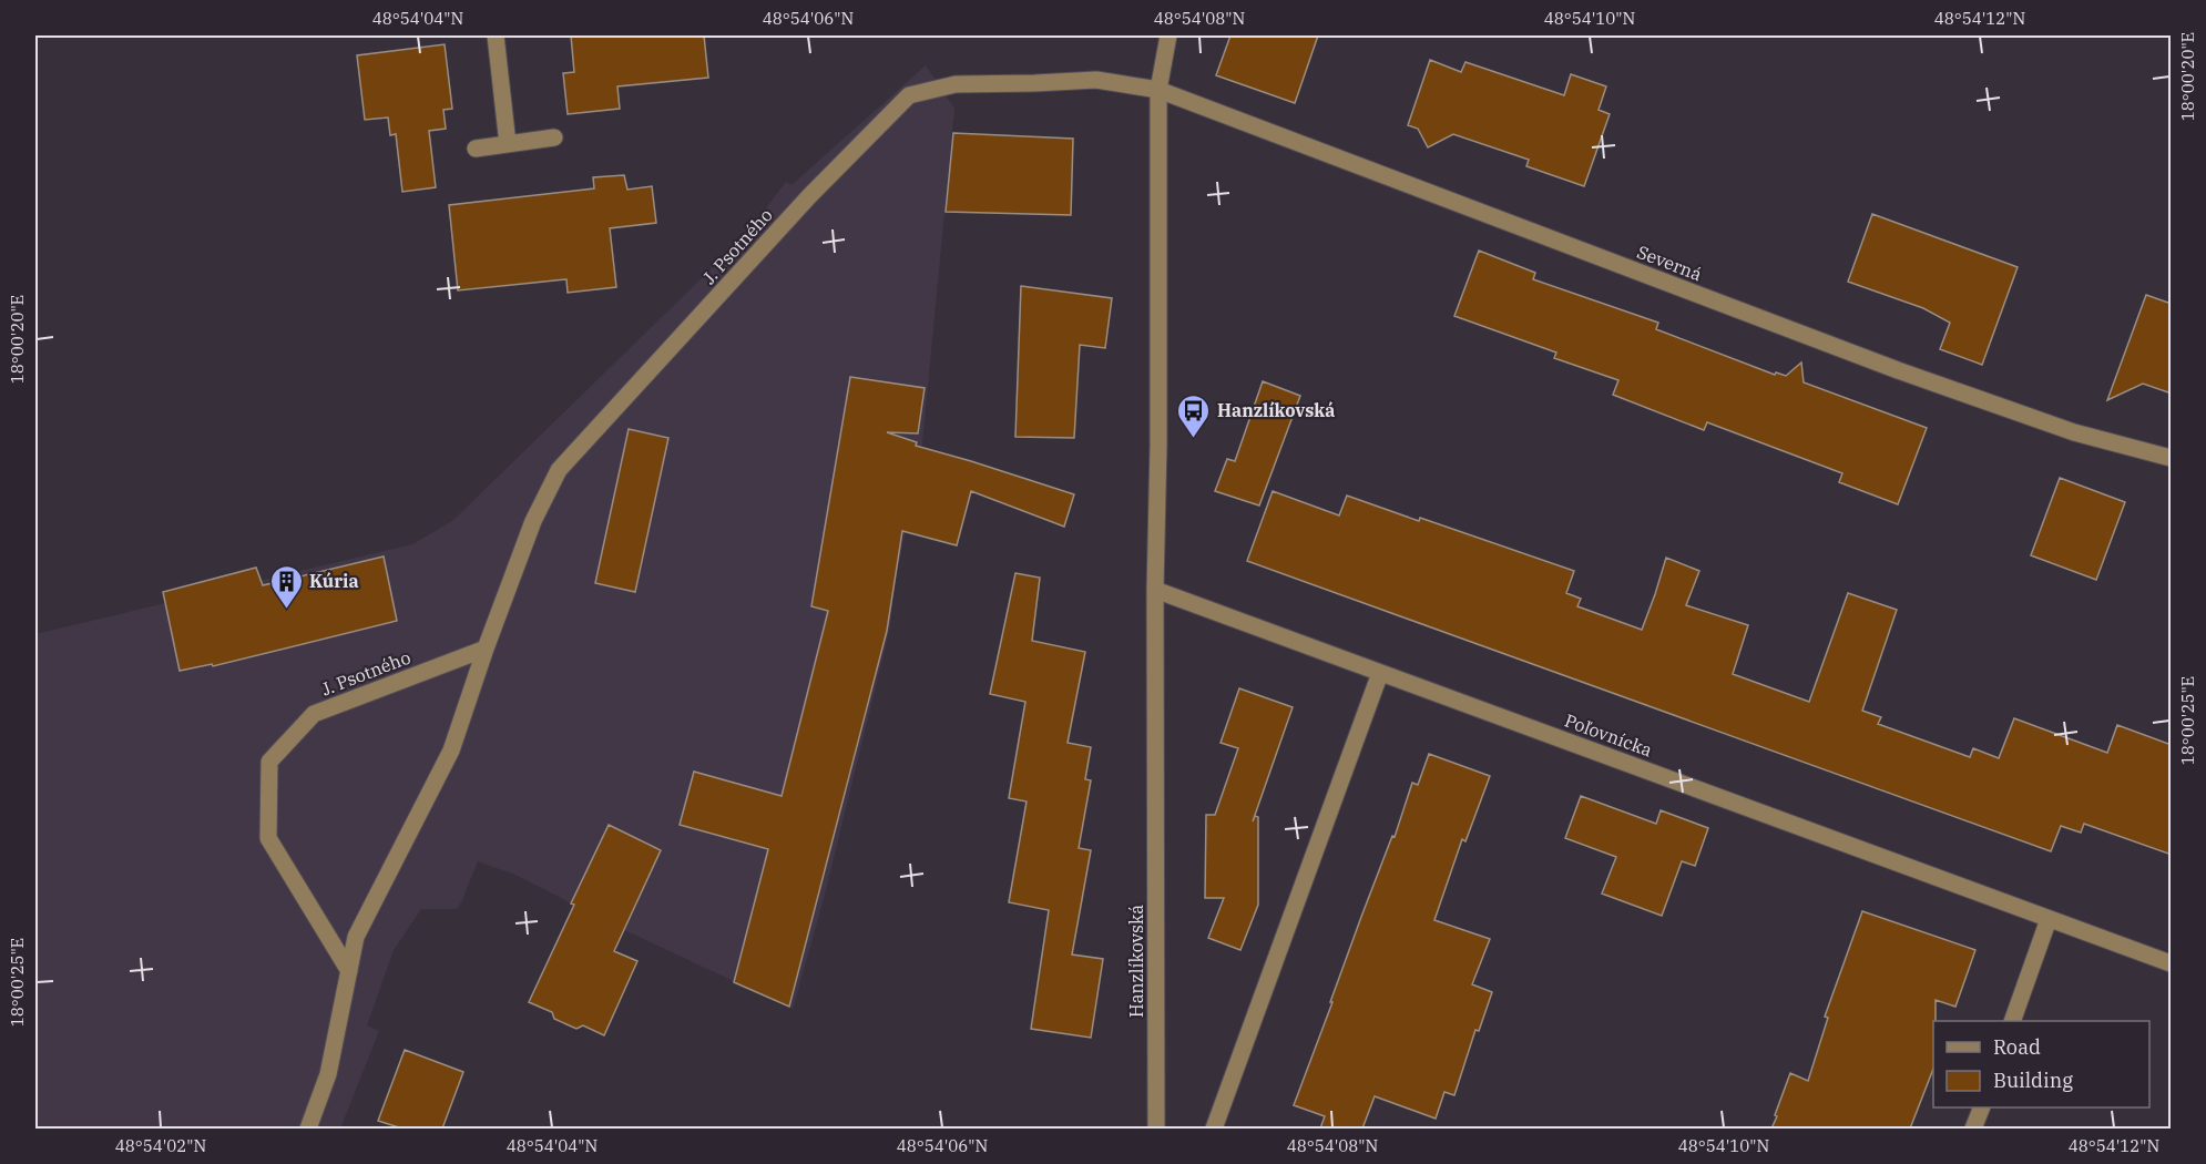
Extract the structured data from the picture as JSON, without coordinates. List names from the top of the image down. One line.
{"streets":{"street":["J. Psotného","Severná","Poľovnícka","Hanzlíkovská"]},"crossings":[["J. Psotného","Severná"],["J. Psotného","Hanzlíkovská"],["Severná","Hanzlíkovská"],["Poľovnícka","Hanzlíkovská"]],"places":{"bus stop":["Hanzlíkovská"],"building":["Kúria"]},"legend":["Road","Building"],"coordinates":["48°54'04\"N","48°54'06\"N","48°54'08\"N","48°54'10\"N","48°54'12\"N","18°00'20\"E","18°00'25\"E","48°54'02\"N"]}
